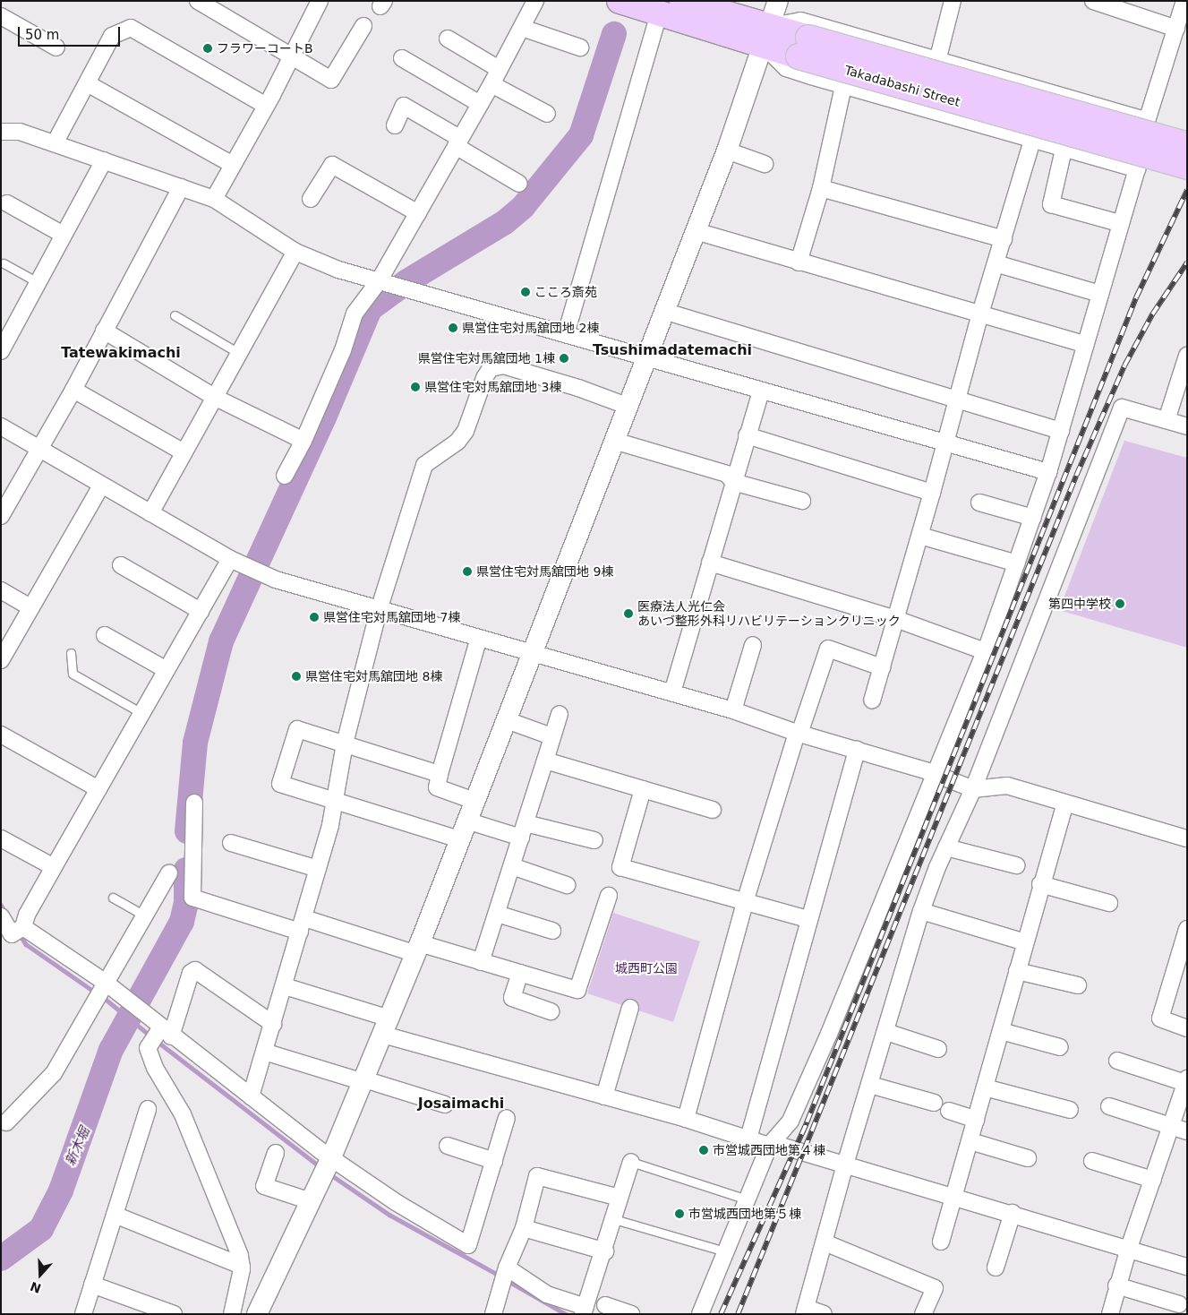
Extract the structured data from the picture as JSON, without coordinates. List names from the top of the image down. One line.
{"streets":{"highway":["Takadabashi Street"]},"districts":["Tsushimadatemachi","Tatewakimachi","Josaimachi"],"water":["新木堀"],"parks":["城西町公園"],"places":["フラワーコートB","こころ斎苑","県営住宅対馬舘団地 2棟","県営住宅対馬舘団地 1棟","県営住宅対馬舘団地 3棟","県営住宅対馬舘団地 9棟","第四中学校","医療法人光仁会 あいづ整形外科リハビリテーションクリニック","県営住宅対馬舘団地 7棟","県営住宅対馬舘団地 8棟","市営城西団地第４棟","市営城西団地第５棟"],"scale_bar":"50 m","north":"bottom"}
